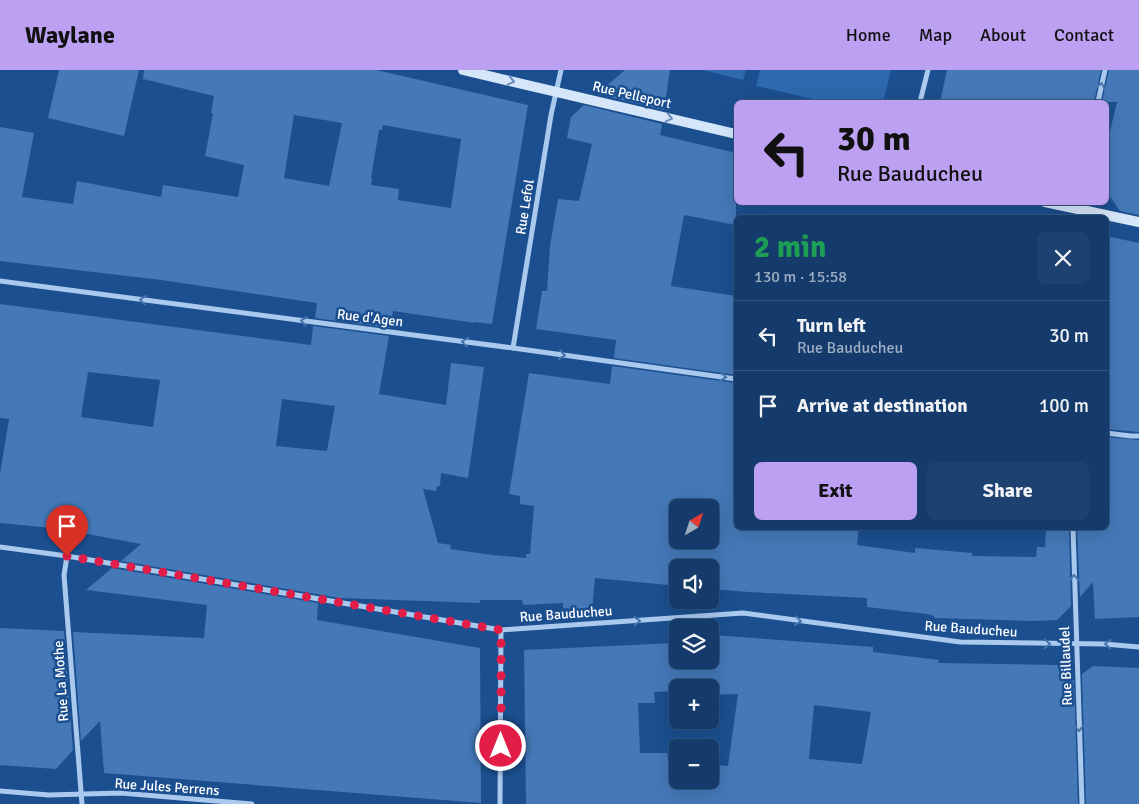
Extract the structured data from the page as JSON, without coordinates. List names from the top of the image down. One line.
{"streets":{"street":["Rue Pelleport","Rue Lefol","Rue d'Agen","Rue Bauducheu","Rue Billaudel","Rue La Mothe","Rue Jules Perrens"]},"crossings":[["Rue Pelleport","Rue Lefol"],["Rue Lefol","Rue d'Agen"],["Rue Bauducheu","Rue Billaudel"],["Rue Bauducheu","Rue La Mothe"],["Rue La Mothe","Rue Jules Perrens"]],"one_way":["Rue Pelleport","Rue Bauducheu"],"north":"top right","page":{"header":"Waylane","nav":["Home","Map","About","Contact"],"turn":["30 m","Rue Bauducheu"],"heading":["2 min","130 m · 15:58"],"list":[{"name":"Turn left","note":"Rue Bauducheu","value":"30 m"},{"name":"Arrive at destination","value":"100 m"}],"buttons":["Exit","Share"],"map_buttons":["+","−"]}}
